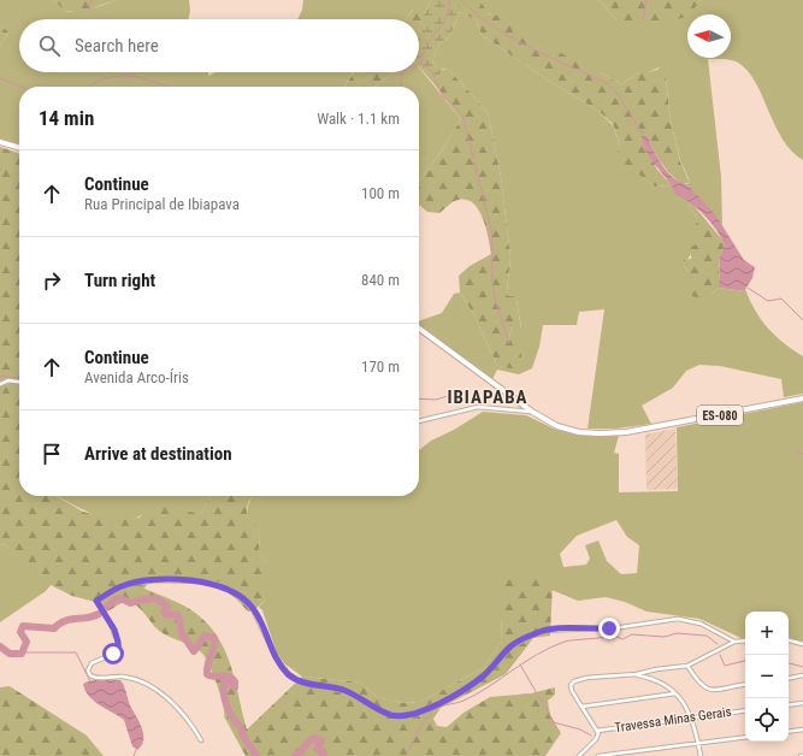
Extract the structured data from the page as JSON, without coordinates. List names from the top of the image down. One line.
{"streets":{"main road":["ES-080"],"street":["Travessa Minas Gerais"]},"districts":["IBIAPABA"],"north":"left","page":{"search":"Search here","heading":["14 min","Walk · 1.1 km"],"list":[["Continue","Rua Principal de Ibiapava","100 m"],["Turn right","840 m"],["Continue","Avenida Arco-Íris","170 m"],"Arrive at destination"],"map_buttons":["+","−"]}}
